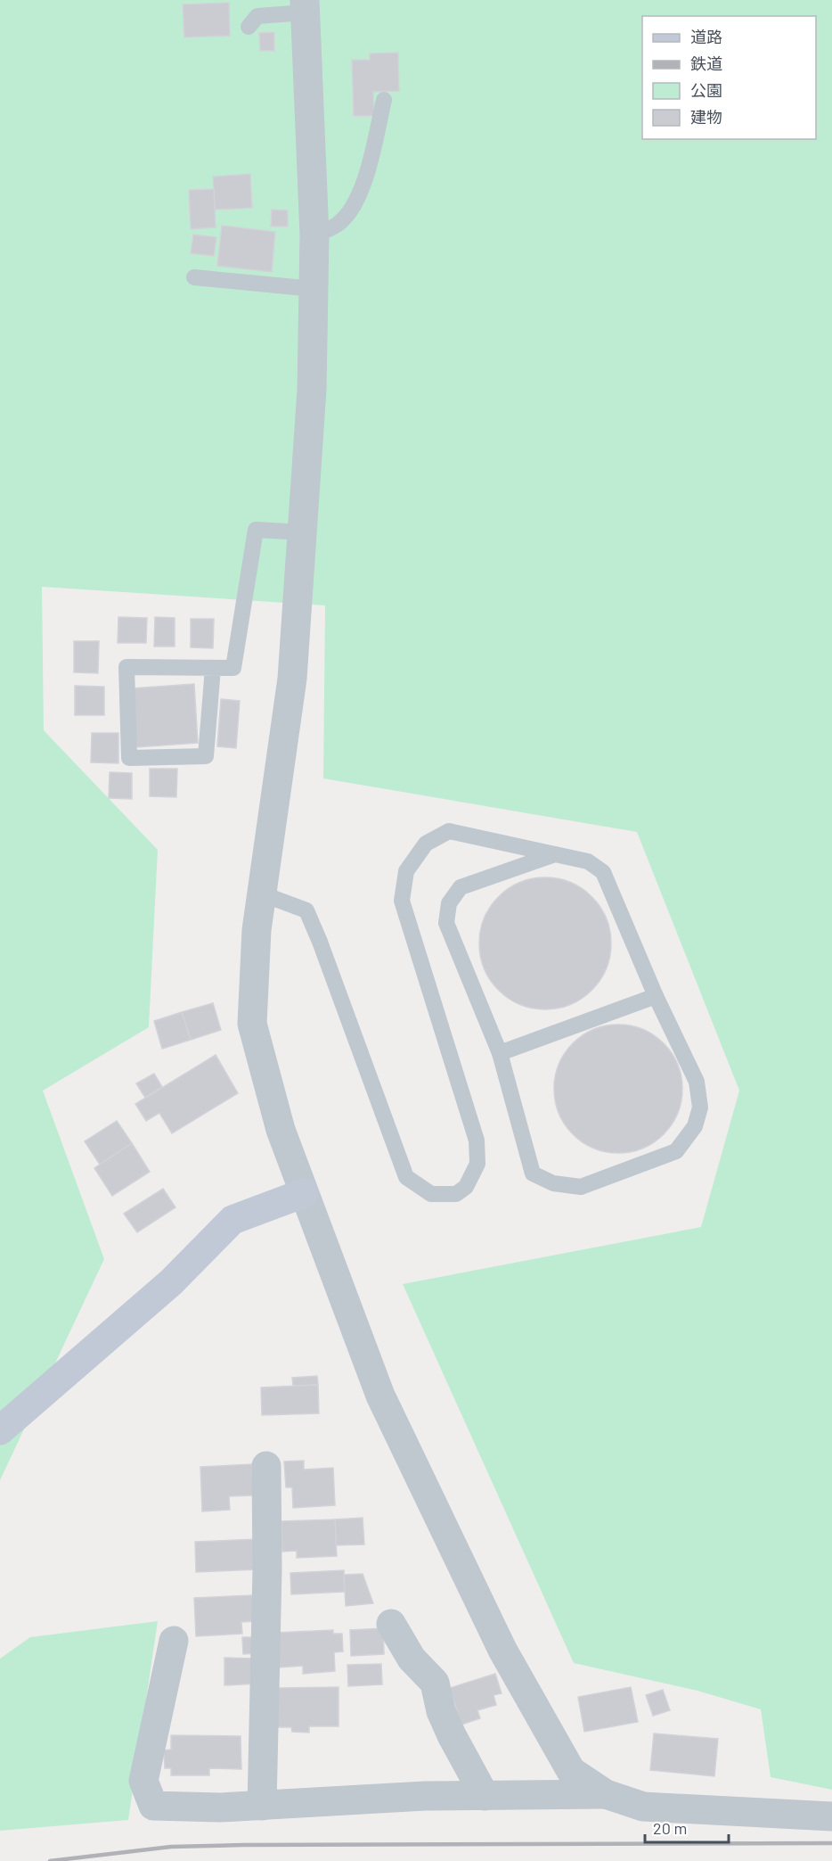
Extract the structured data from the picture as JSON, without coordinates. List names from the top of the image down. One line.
{"legend":["道路","鉄道","公園","建物"],"scale_bar":"20 m"}
